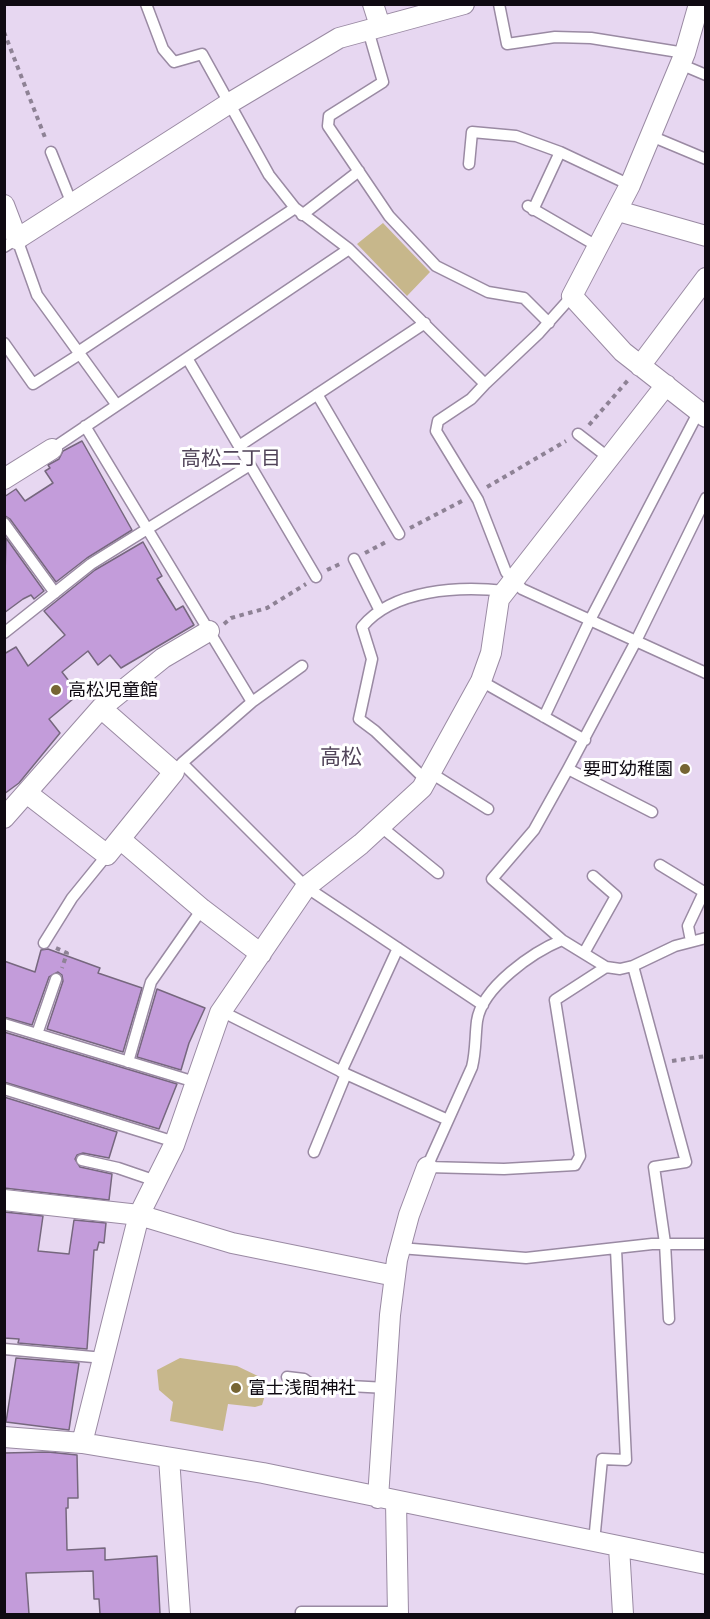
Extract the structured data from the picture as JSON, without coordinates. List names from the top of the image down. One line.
{"districts":["高松二丁目","高松"],"places":["高松児童館","要町幼稚園","富士浅間神社"]}
